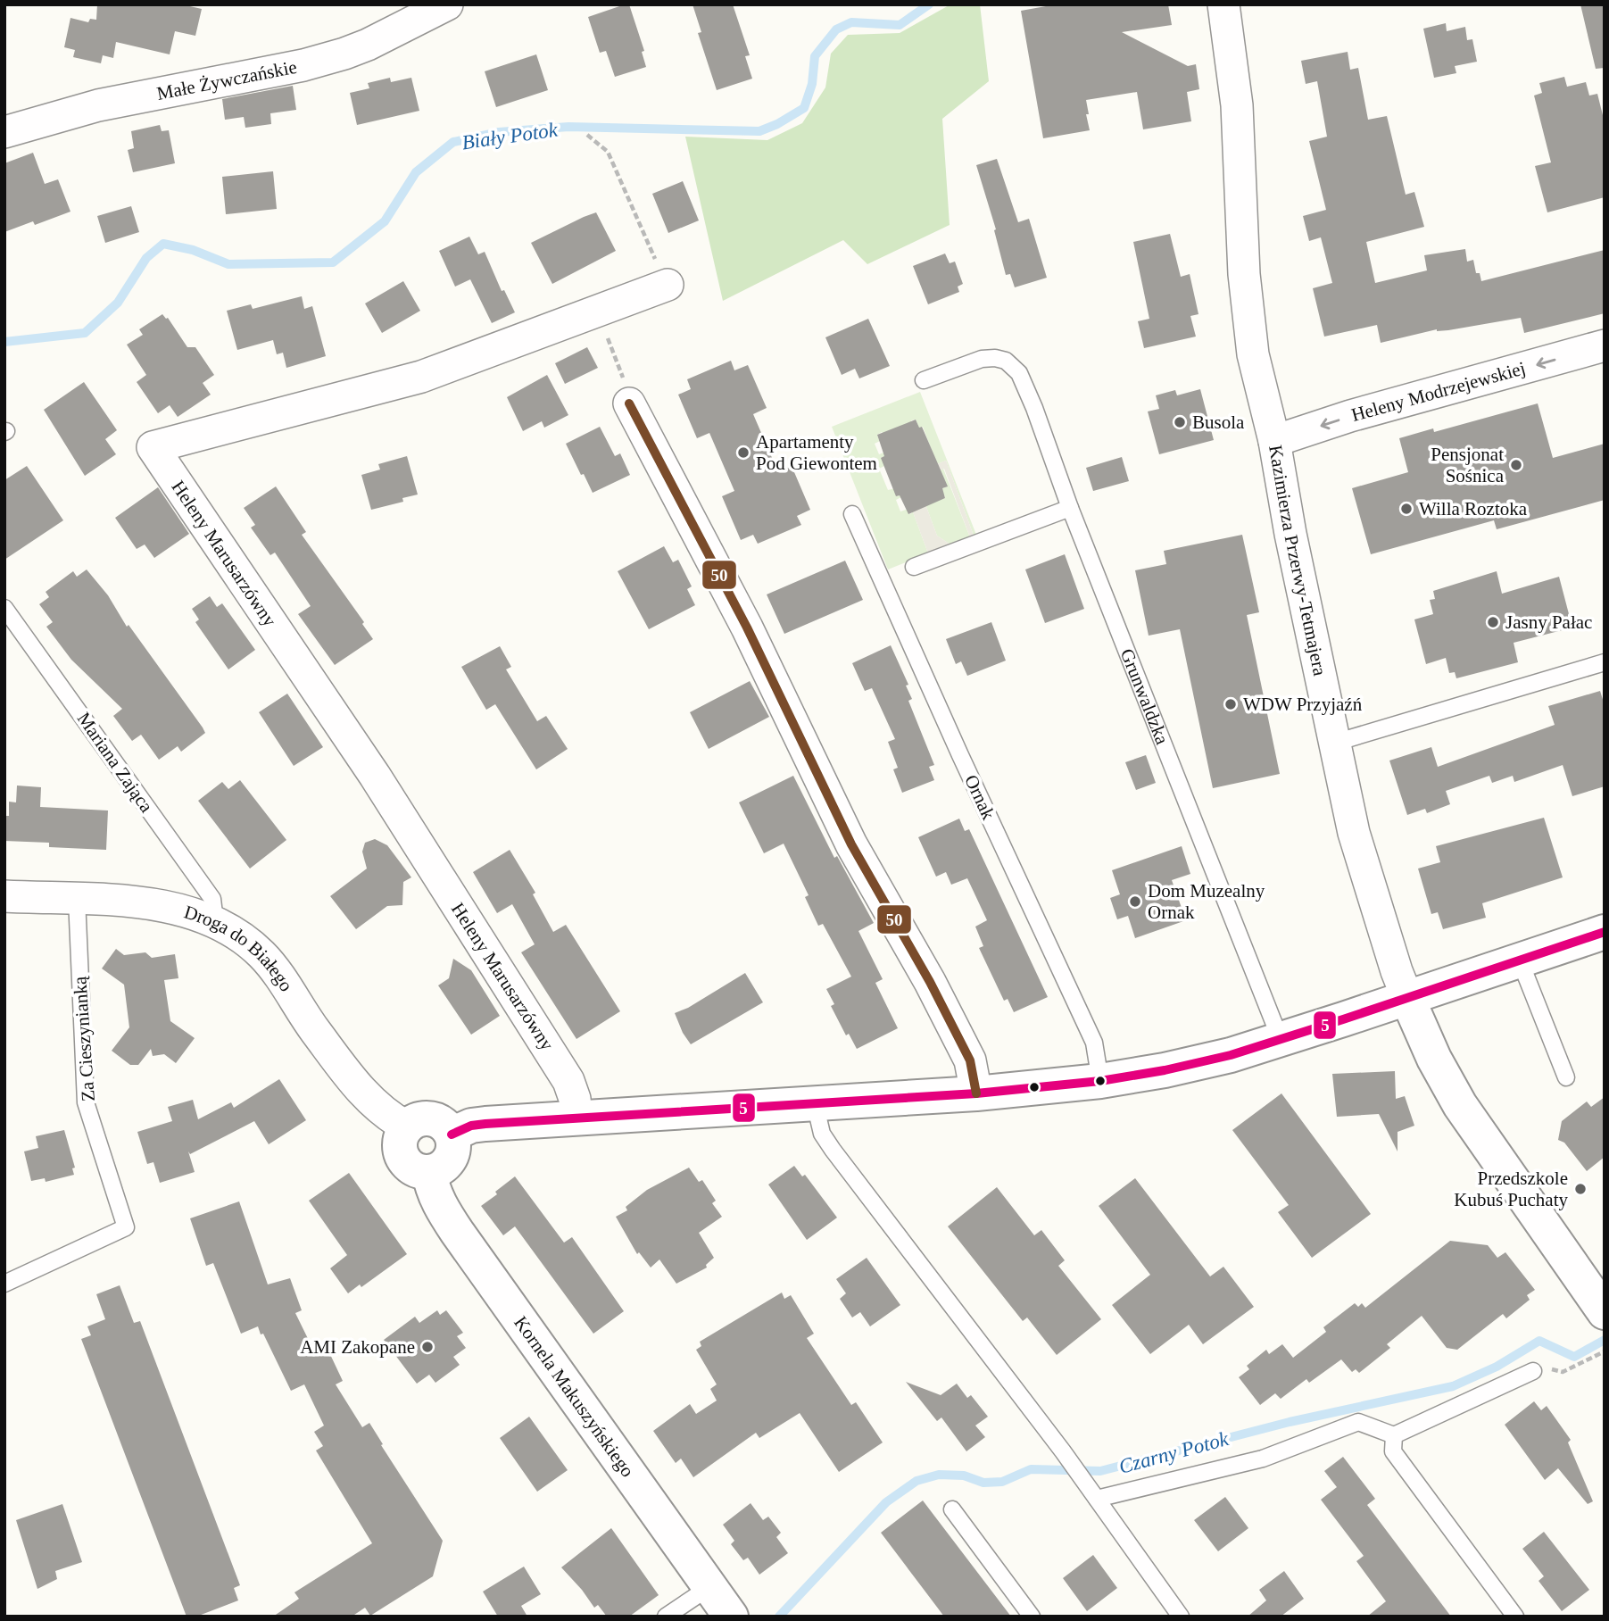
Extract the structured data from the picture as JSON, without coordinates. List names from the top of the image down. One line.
{"streets":{"street":["Małe Żywczańskie","Heleny Modrzejewskiej","Heleny Marusarzówny","Kazimierza Przerwy-Tetmajera","Droga do Białego","Kornela Makuszyńskiego"],"lane":["Grunwaldzka","Mariana Zająca","Ornak","Za Cieszynianką"]},"crossings":[["Heleny Modrzejewskiej","Kazimierza Przerwy-Tetmajera"],["Mariana Zająca","Droga do Białego"],["Droga do Białego","Za Cieszynianką"],["Droga do Białego","Kornela Makuszyńskiego"]],"one_way":["Heleny Modrzejewskiej"],"water":["Biały Potok","Czarny Potok"],"places":["Busola","Apartamenty Pod Giewontem","Pensjonat Sośnica","Willa Roztoka","Jasny Pałac","WDW Przyjaźń","Dom Muzealny Ornak","Przedszkole Kubuś Puchaty","AMI Zakopane"],"lines":["transit line 50","transit line 5"]}
